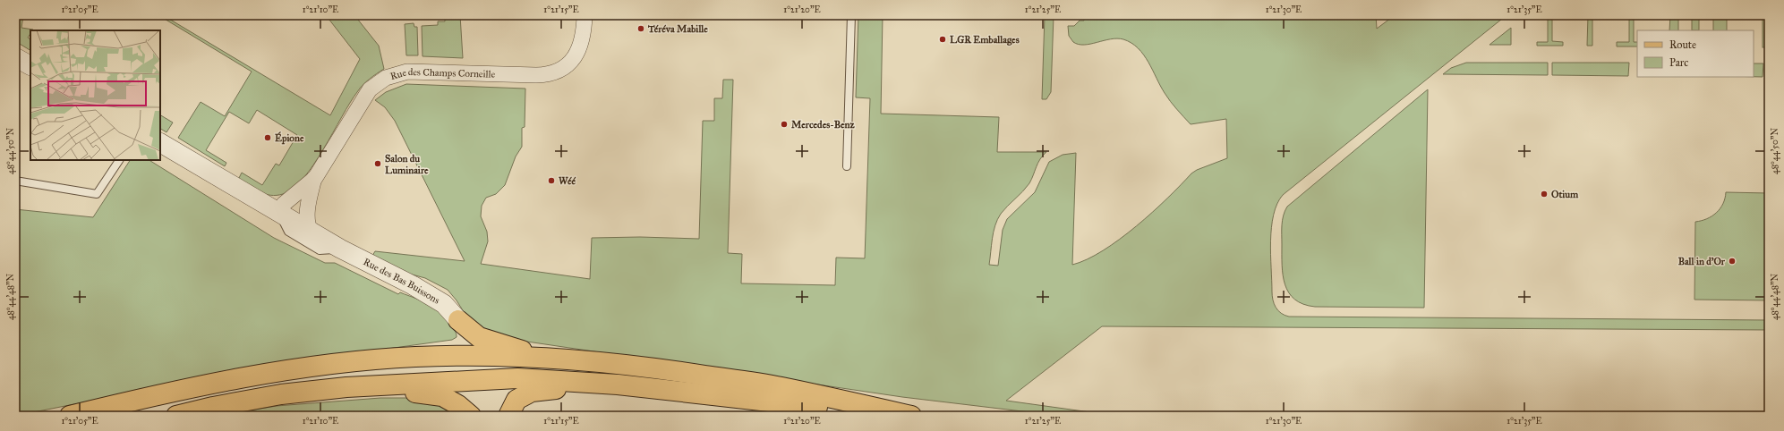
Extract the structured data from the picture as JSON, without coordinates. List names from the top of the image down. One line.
{"streets":{"street":["Rue des Champs Corneille","Rue des Bas Buissons"]},"crossings":[["Rue des Champs Corneille","Rue des Bas Buissons"]],"places":["Téréva Mabille","LGR Emballages","Mercedes-Benz","Épione","Salon du Luminaire","Wéé","Otium","Ball in d'Or"],"legend":["Route","Parc"],"coordinates":["1°21'05\"E","1°21'10\"E","1°21'15\"E","1°21'20\"E","1°21'25\"E","1°21'30\"E","1°21'35\"E","48°44'50\"N","48°44'48\"N"]}
